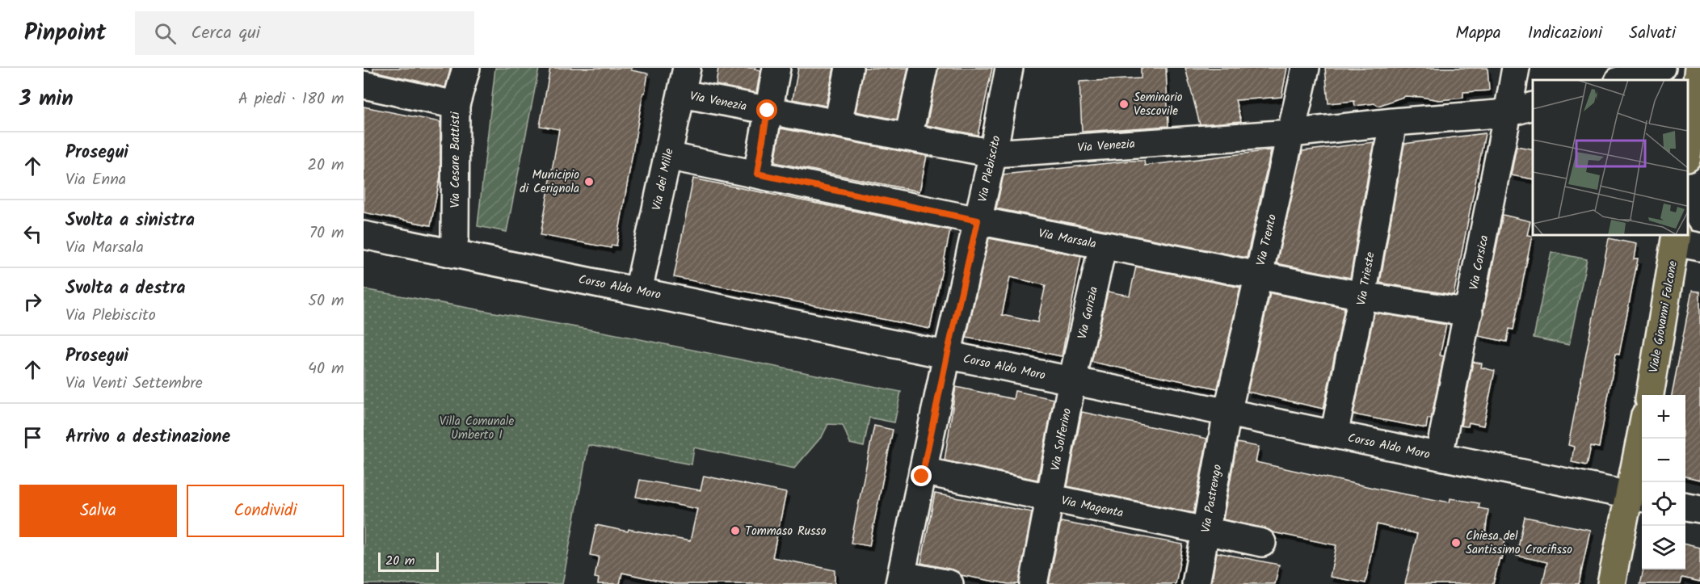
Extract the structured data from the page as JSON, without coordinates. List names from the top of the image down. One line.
{"streets":{"main road":["Viale Giovanni Falcone"],"street":["Via Venezia","Via Cesare Battisti","Via Plebiscito","Via dei Mille","Via Marsala","Via Trento","Via Corsica","Via Trieste","Corso Aldo Moro","Via Gorizia","Via Solferino","Via Pastrengo","Via Magenta"]},"crossings":[["Via Venezia","Via Plebiscito"],["Via Venezia","Via dei Mille"],["Via Venezia","Via Trento"],["Via Venezia","Via Corsica"],["Via Venezia","Via Trieste"],["Via Cesare Battisti","Corso Aldo Moro"],["Via Plebiscito","Via Marsala"],["Via Plebiscito","Corso Aldo Moro"],["Via Plebiscito","Via Magenta"],["Via dei Mille","Via Marsala"],["Via dei Mille","Corso Aldo Moro"],["Via Marsala","Via Trento"],["Via Marsala","Via Corsica"],["Via Marsala","Via Trieste"],["Via Marsala","Via Gorizia"],["Via Trento","Corso Aldo Moro"],["Via Trento","Via Pastrengo"],["Via Corsica","Corso Aldo Moro"],["Via Trieste","Corso Aldo Moro"],["Corso Aldo Moro","Via Gorizia"],["Corso Aldo Moro","Via Solferino"],["Corso Aldo Moro","Via Pastrengo"],["Via Gorizia","Via Solferino"],["Via Solferino","Via Magenta"],["Via Pastrengo","Via Magenta"]],"parks":["Villa Comunale Umberto I"],"places":["Seminario Vescovile","Municipio di Cerignola","Tommaso Russo","Chiesa del Santissimo Crocifisso"],"scale_bar":"20 m","page":{"header":"Pinpoint","search":"Cerca qui","nav":["Mappa","Indicazioni","Salvati"],"heading":["3 min","A piedi · 180 m"],"list":[["Prosegui","Via Enna","20 m"],["Svolta a sinistra","Via Marsala","70 m"],["Svolta a destra","Via Plebiscito","50 m"],["Prosegui","Via Venti Settembre","40 m"],"Arrivo a destinazione"],"map_buttons":["+","−"],"buttons":["Salva","Condividi"],"scale":"20 m"}}
